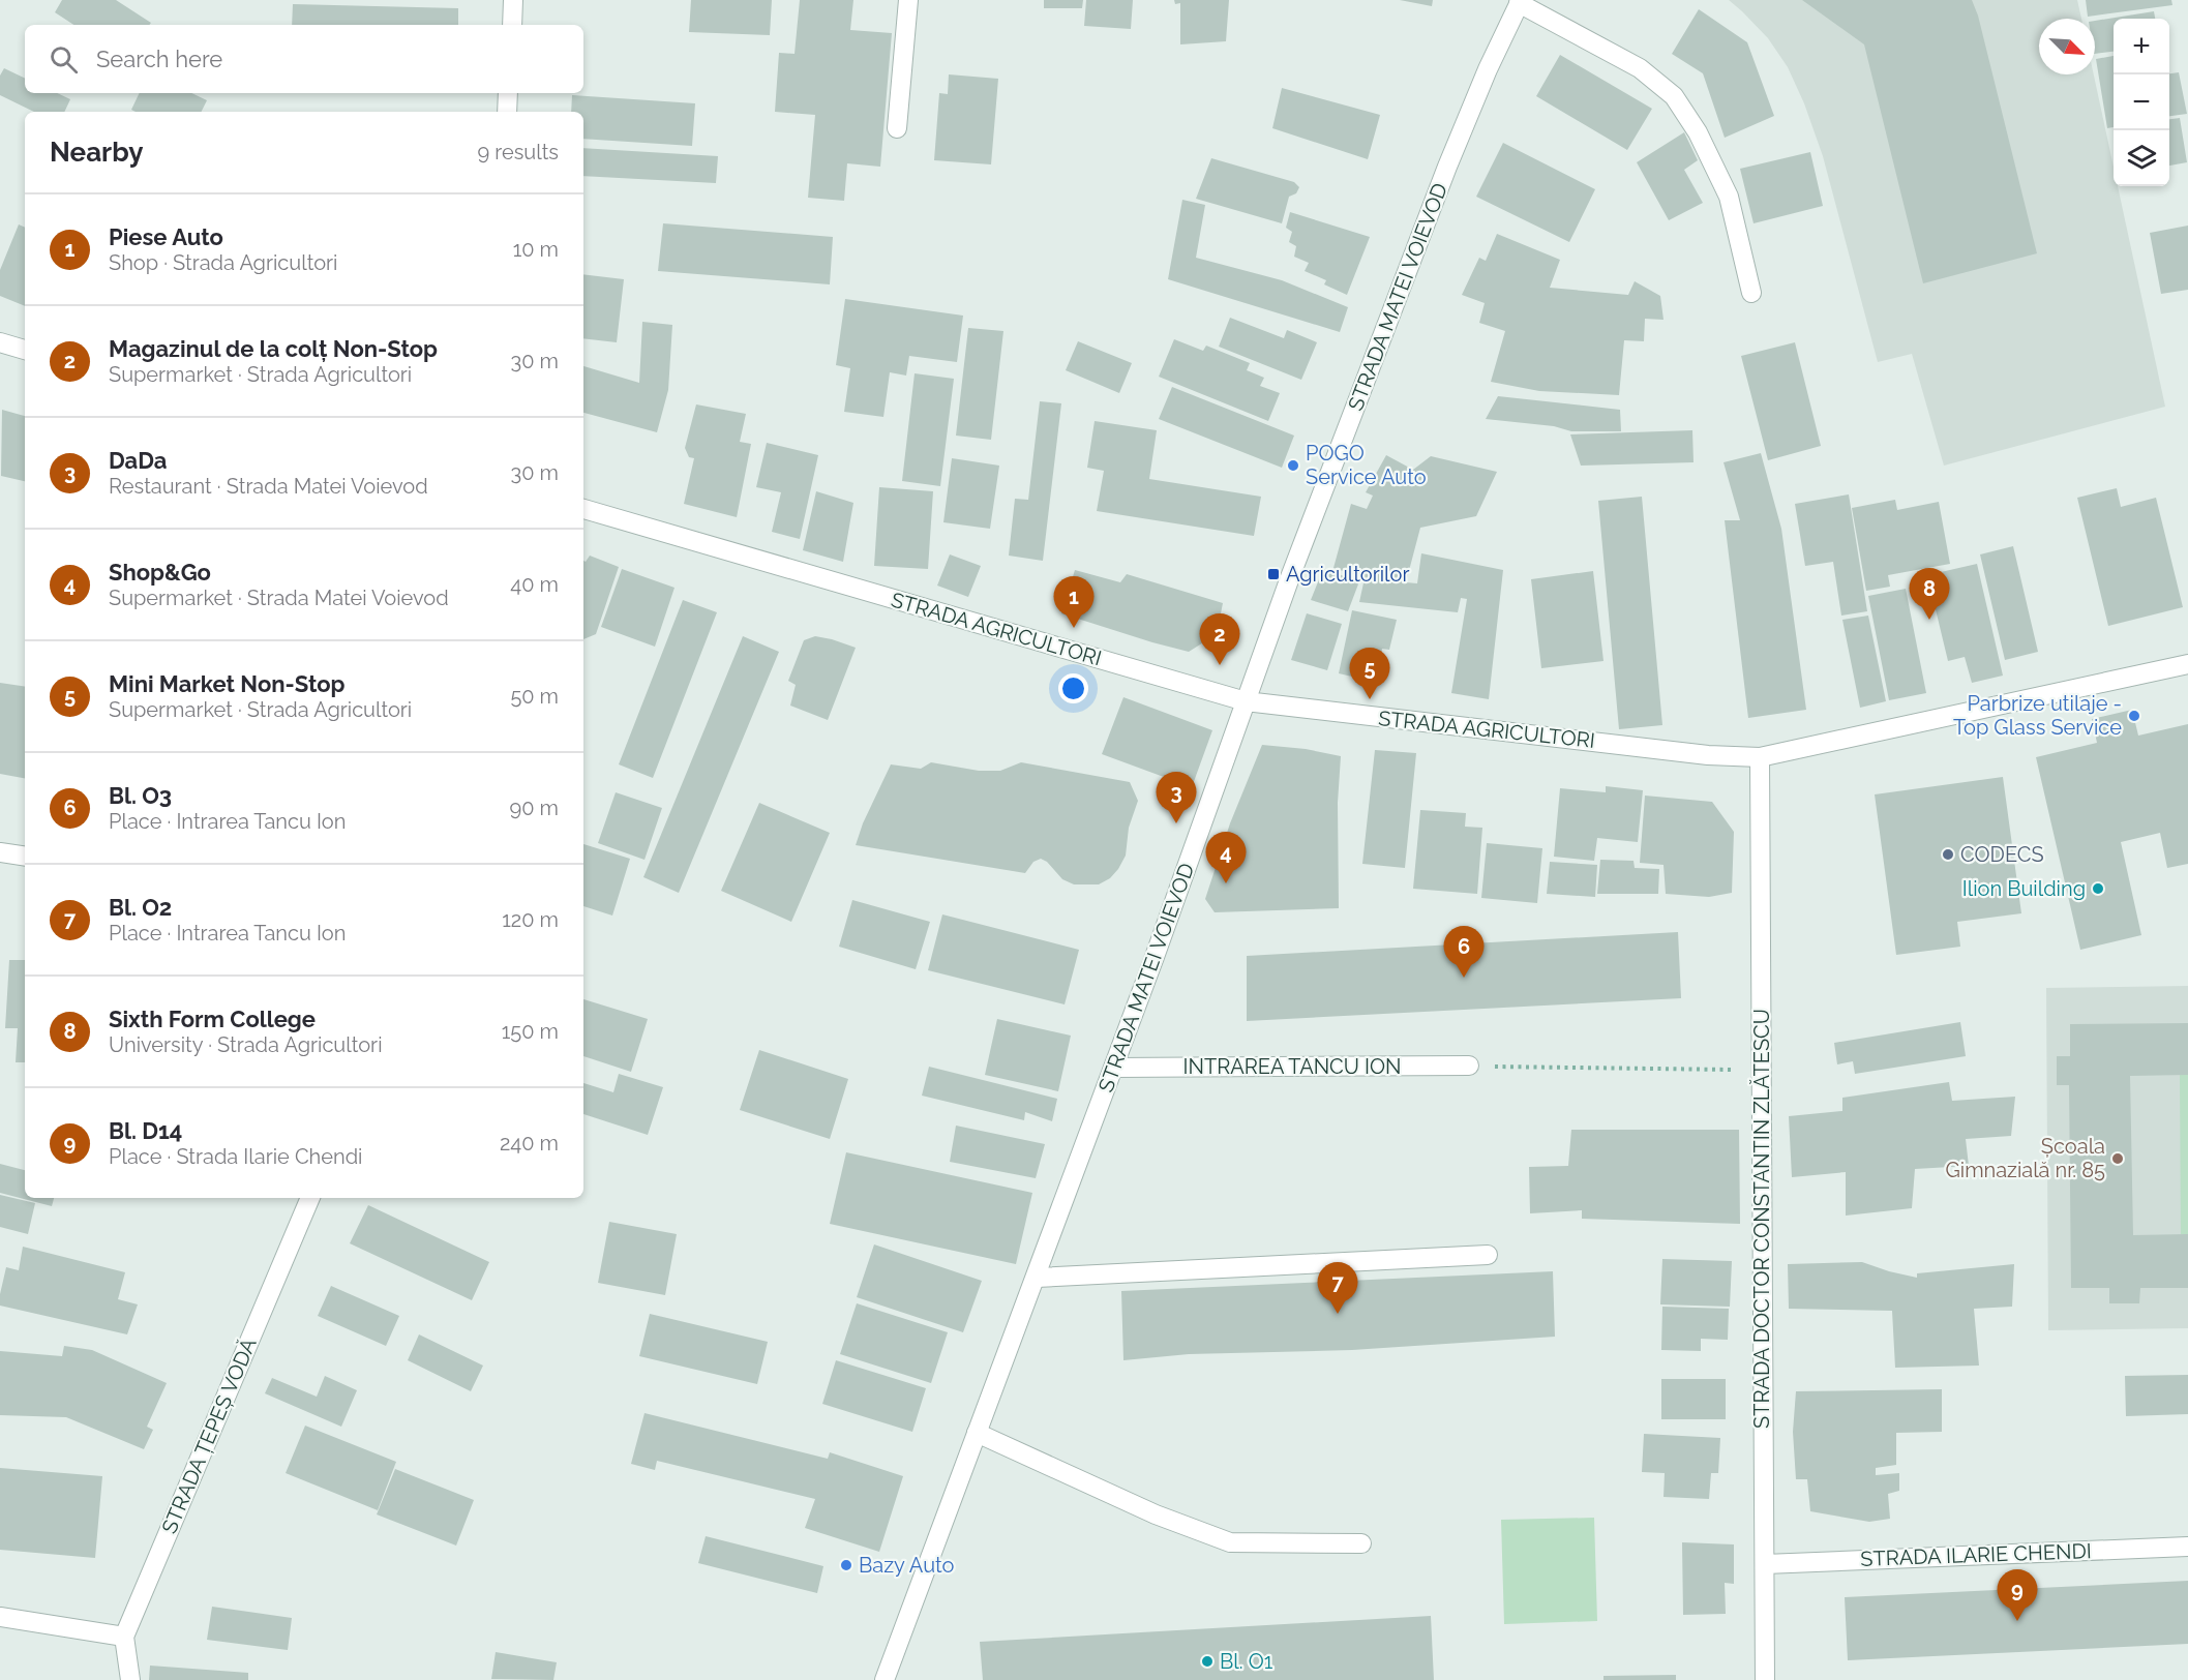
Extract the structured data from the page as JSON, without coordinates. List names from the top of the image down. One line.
{"streets":{"street":["STRADA MATEI VOIEVOD","STRADA AGRICULTORI","INTRAREA TANCU ION","STRADA DOCTOR CONSTANTIN ZLĂTESCU","STRADA ȚEPEȘ VODĂ","STRADA ILARIE CHENDI"]},"crossings":[["STRADA MATEI VOIEVOD","STRADA AGRICULTORI"],["STRADA MATEI VOIEVOD","INTRAREA TANCU ION"],["STRADA AGRICULTORI","STRADA DOCTOR CONSTANTIN ZLĂTESCU"],["STRADA DOCTOR CONSTANTIN ZLĂTESCU","STRADA ILARIE CHENDI"]],"places":{"other":["POGO Service Auto","Parbrize utilaje - Top Glass Service","CODECS","Ilion Building","Școala Gimnazială nr. 85","Bazy Auto","Bl. O1"],"transit":["Agricultorilor"]},"north":"bottom right","page":{"map_buttons":["+","−"],"search":"Search here","heading":["Nearby","9 results"],"list":[{"mark":"1","name":"Piese Auto","note":"Shop · Strada Agricultori","value":"10 m"},{"mark":"2","name":"Magazinul de la colț Non-Stop","note":"Supermarket · Strada Agricultori","value":"30 m"},{"mark":"3","name":"DaDa","note":"Restaurant · Strada Matei Voievod","value":"30 m"},{"mark":"4","name":"Shop&Go","note":"Supermarket · Strada Matei Voievod","value":"40 m"},{"mark":"5","name":"Mini Market Non-Stop","note":"Supermarket · Strada Agricultori","value":"50 m"},{"mark":"6","name":"Bl. O3","note":"Place · Intrarea Tancu Ion","value":"90 m"},{"mark":"7","name":"Bl. O2","note":"Place · Intrarea Tancu Ion","value":"120 m"},{"mark":"8","name":"Sixth Form College","note":"University · Strada Agricultori","value":"150 m"},{"mark":"9","name":"Bl. D14","note":"Place · Strada Ilarie Chendi","value":"240 m"}],"pins":["8","1","2","5","3","4","6","7","9"]}}
